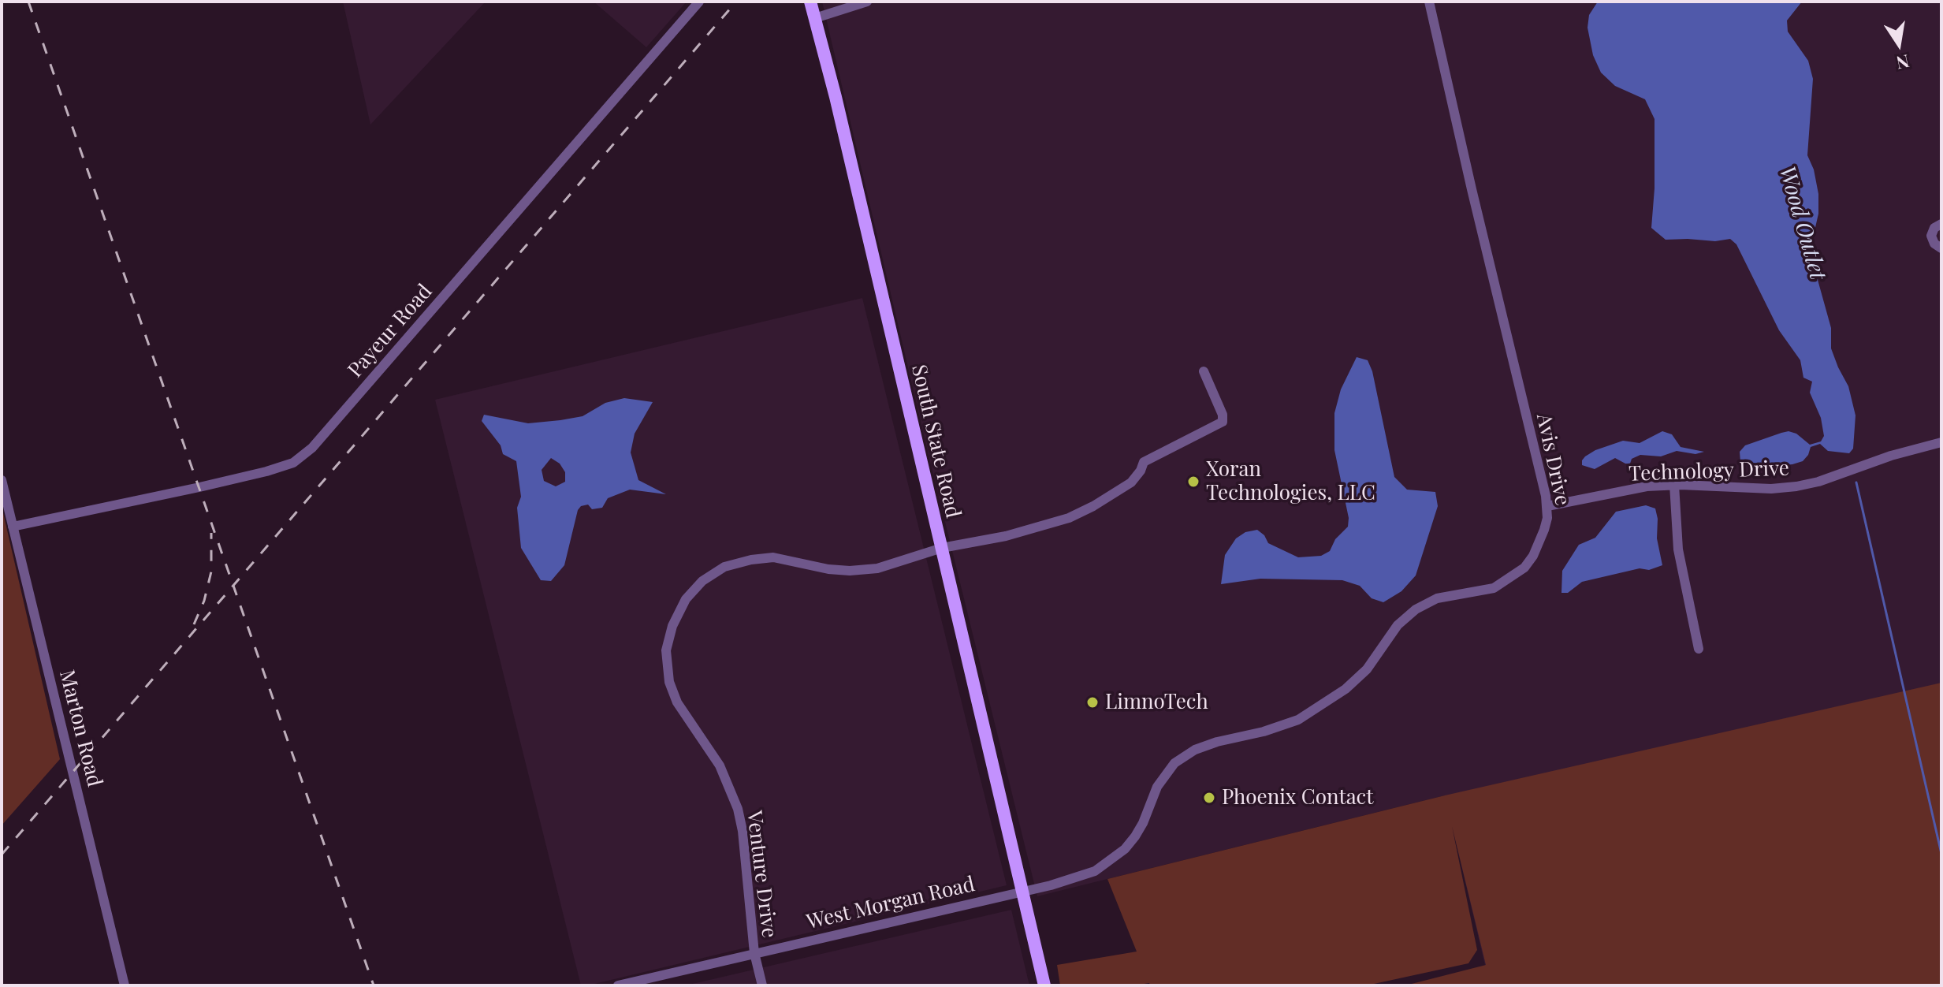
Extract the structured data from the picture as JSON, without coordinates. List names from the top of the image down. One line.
{"streets":{"main road":["South State Road"],"street":["Payeur Road","Avis Drive","Technology Drive","Marton Road","Venture Drive","West Morgan Road"]},"crossings":[["Payeur Road","Marton Road"],["South State Road","Avis Drive"],["South State Road","Venture Drive"],["South State Road","West Morgan Road"],["Avis Drive","Technology Drive"],["Avis Drive","West Morgan Road"],["Venture Drive","West Morgan Road"]],"water":["Wood Outlet"],"places":["Xoran Technologies, LLC","LimnoTech","Phoenix Contact"],"north":"bottom"}
